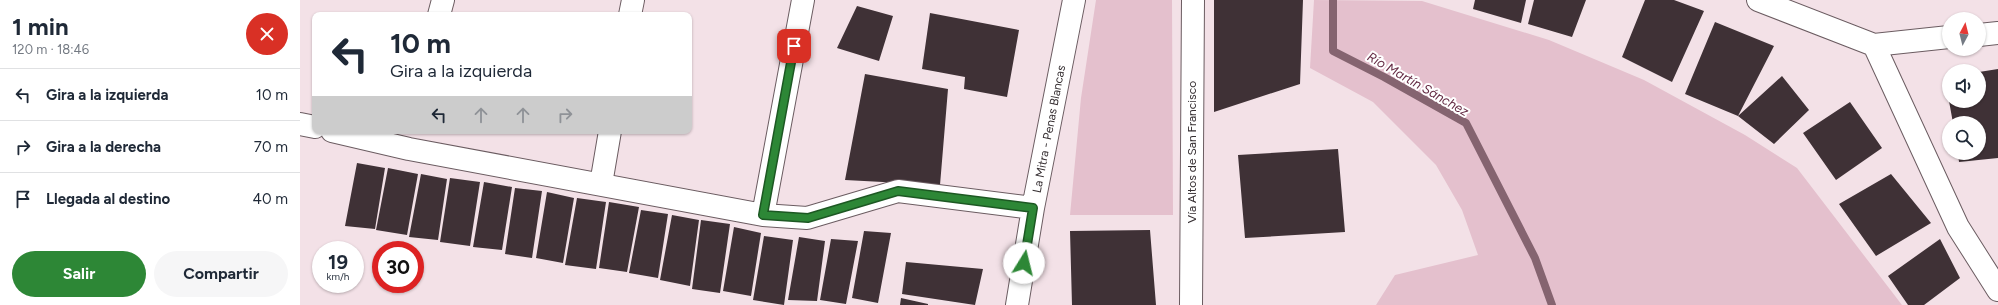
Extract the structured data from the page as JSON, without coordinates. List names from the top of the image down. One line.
{"streets":{"street":["La Mitra - Penas Blancas","Vía Altos de San Francisco"]},"water":["Río Martín Sánchez"],"north":"top","page":{"heading":["1 min","120 m · 18:46"],"turn":["10 m","Gira a la izquierda"],"list":[{"name":"Gira a la izquierda","value":"10 m"},{"name":"Gira a la derecha","value":"70 m"},{"name":"Llegada al destino","value":"40 m"}],"speed":"19 km/h","limit":"30","buttons":["Salir","Compartir"]}}
